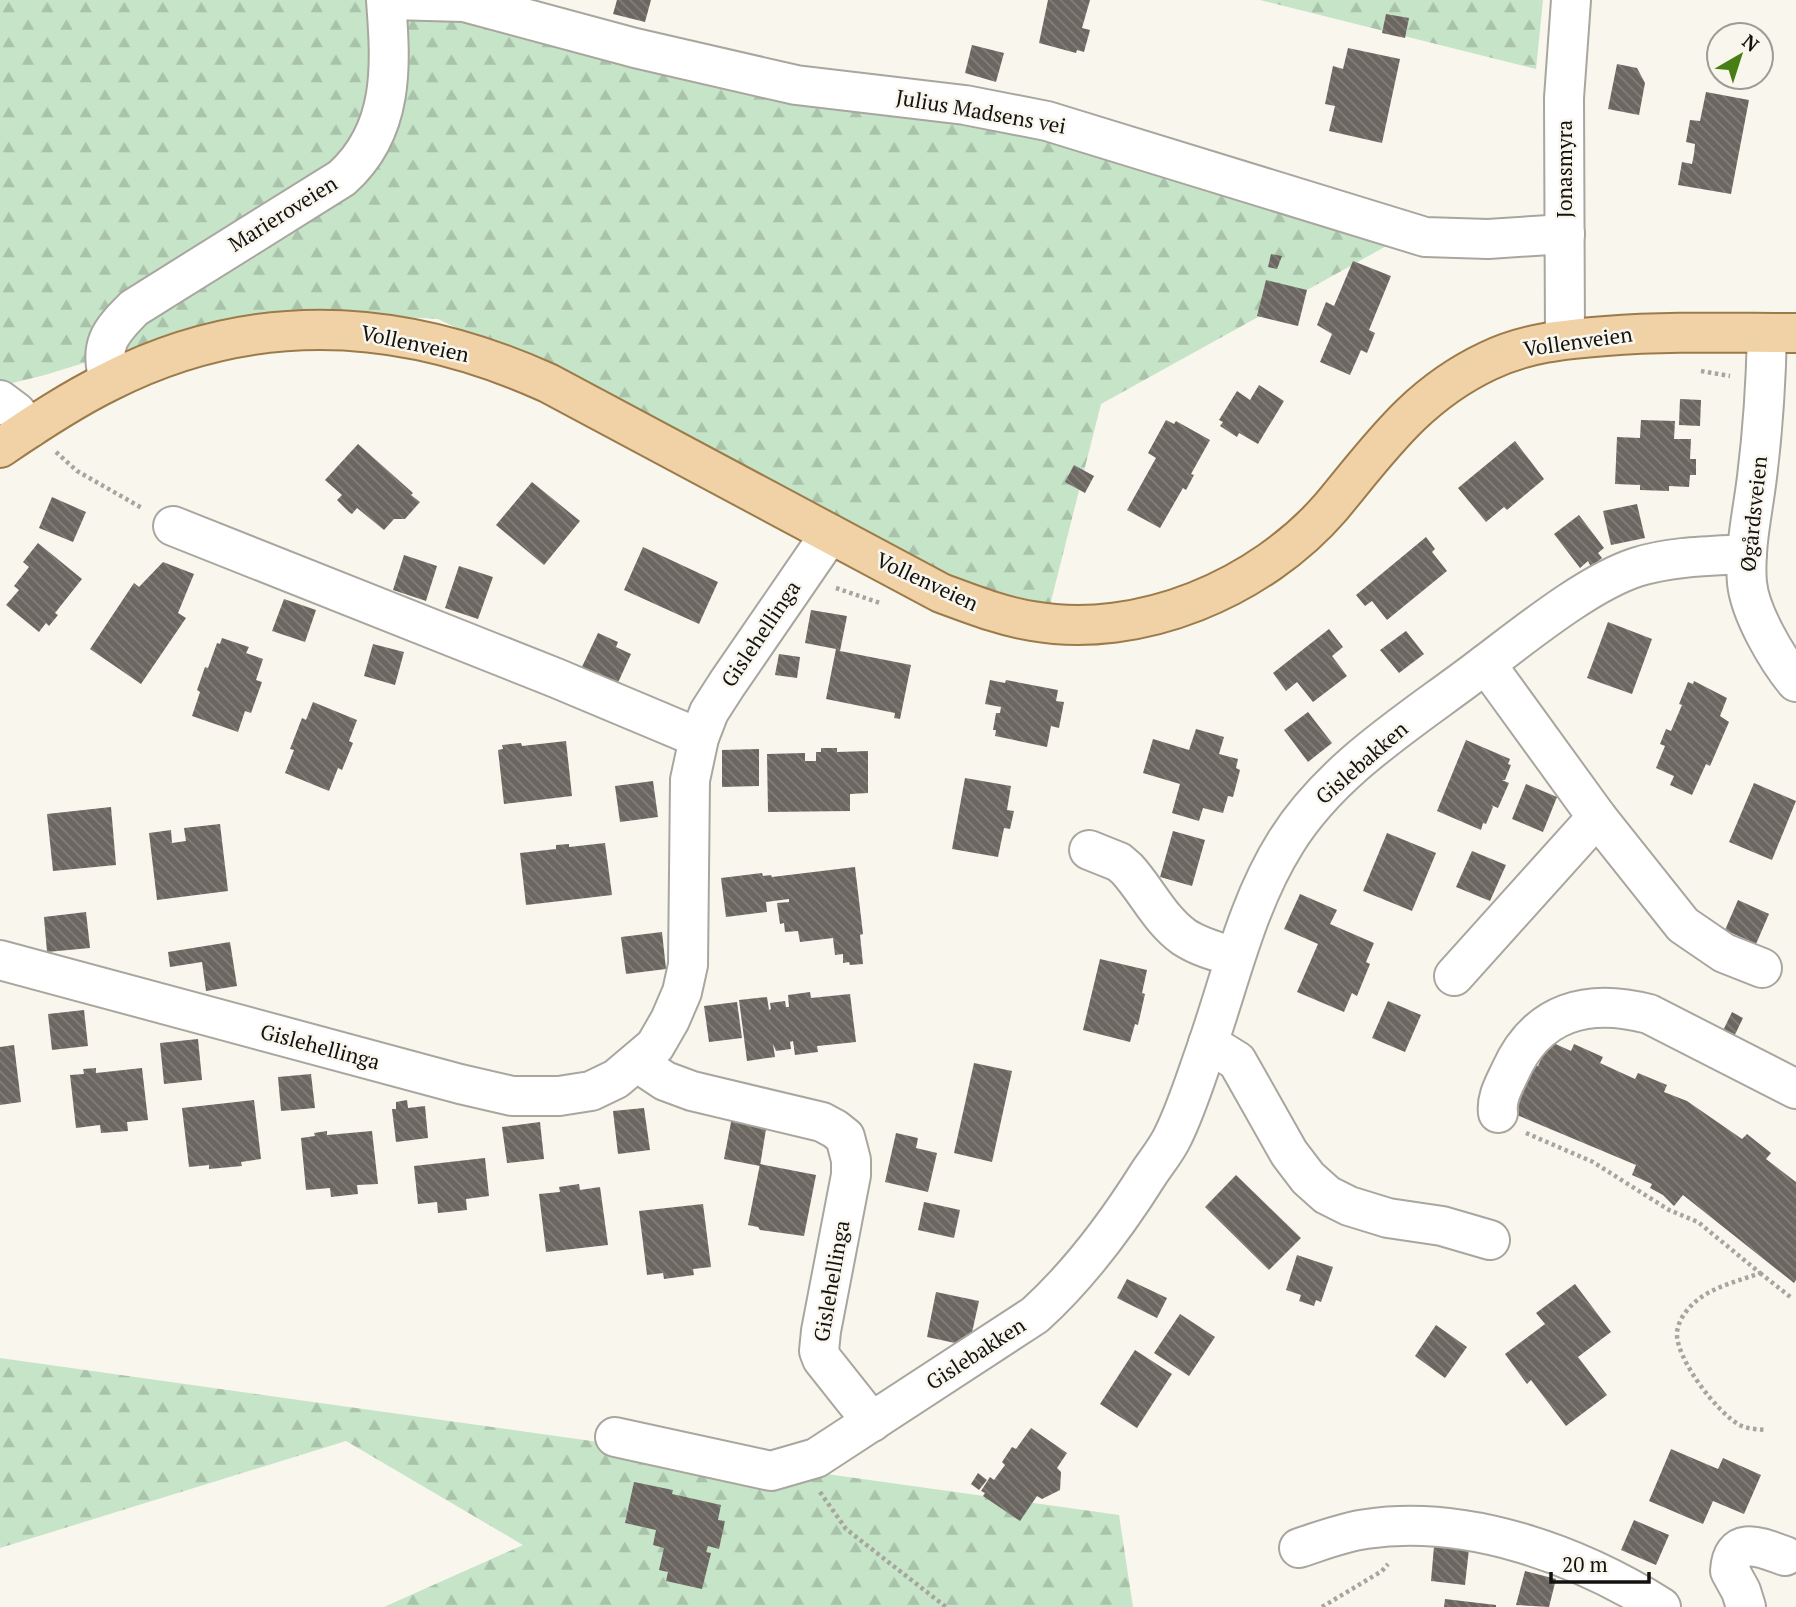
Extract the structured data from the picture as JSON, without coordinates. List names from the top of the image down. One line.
{"streets":{"main road":["Vollenveien"],"street":["Julius Madsens vei","Jonasmyra","Marieroveien","Øgårdsveien","Gislehellinga","Gislebakken"]},"crossings":[["Julius Madsens vei","Jonasmyra"],["Julius Madsens vei","Marieroveien"],["Jonasmyra","Vollenveien"],["Marieroveien","Vollenveien"],["Vollenveien","Øgårdsveien"],["Vollenveien","Gislehellinga"],["Øgårdsveien","Gislebakken"],["Gislehellinga","Gislebakken"]],"scale_bar":"20 m","north":"top right"}
